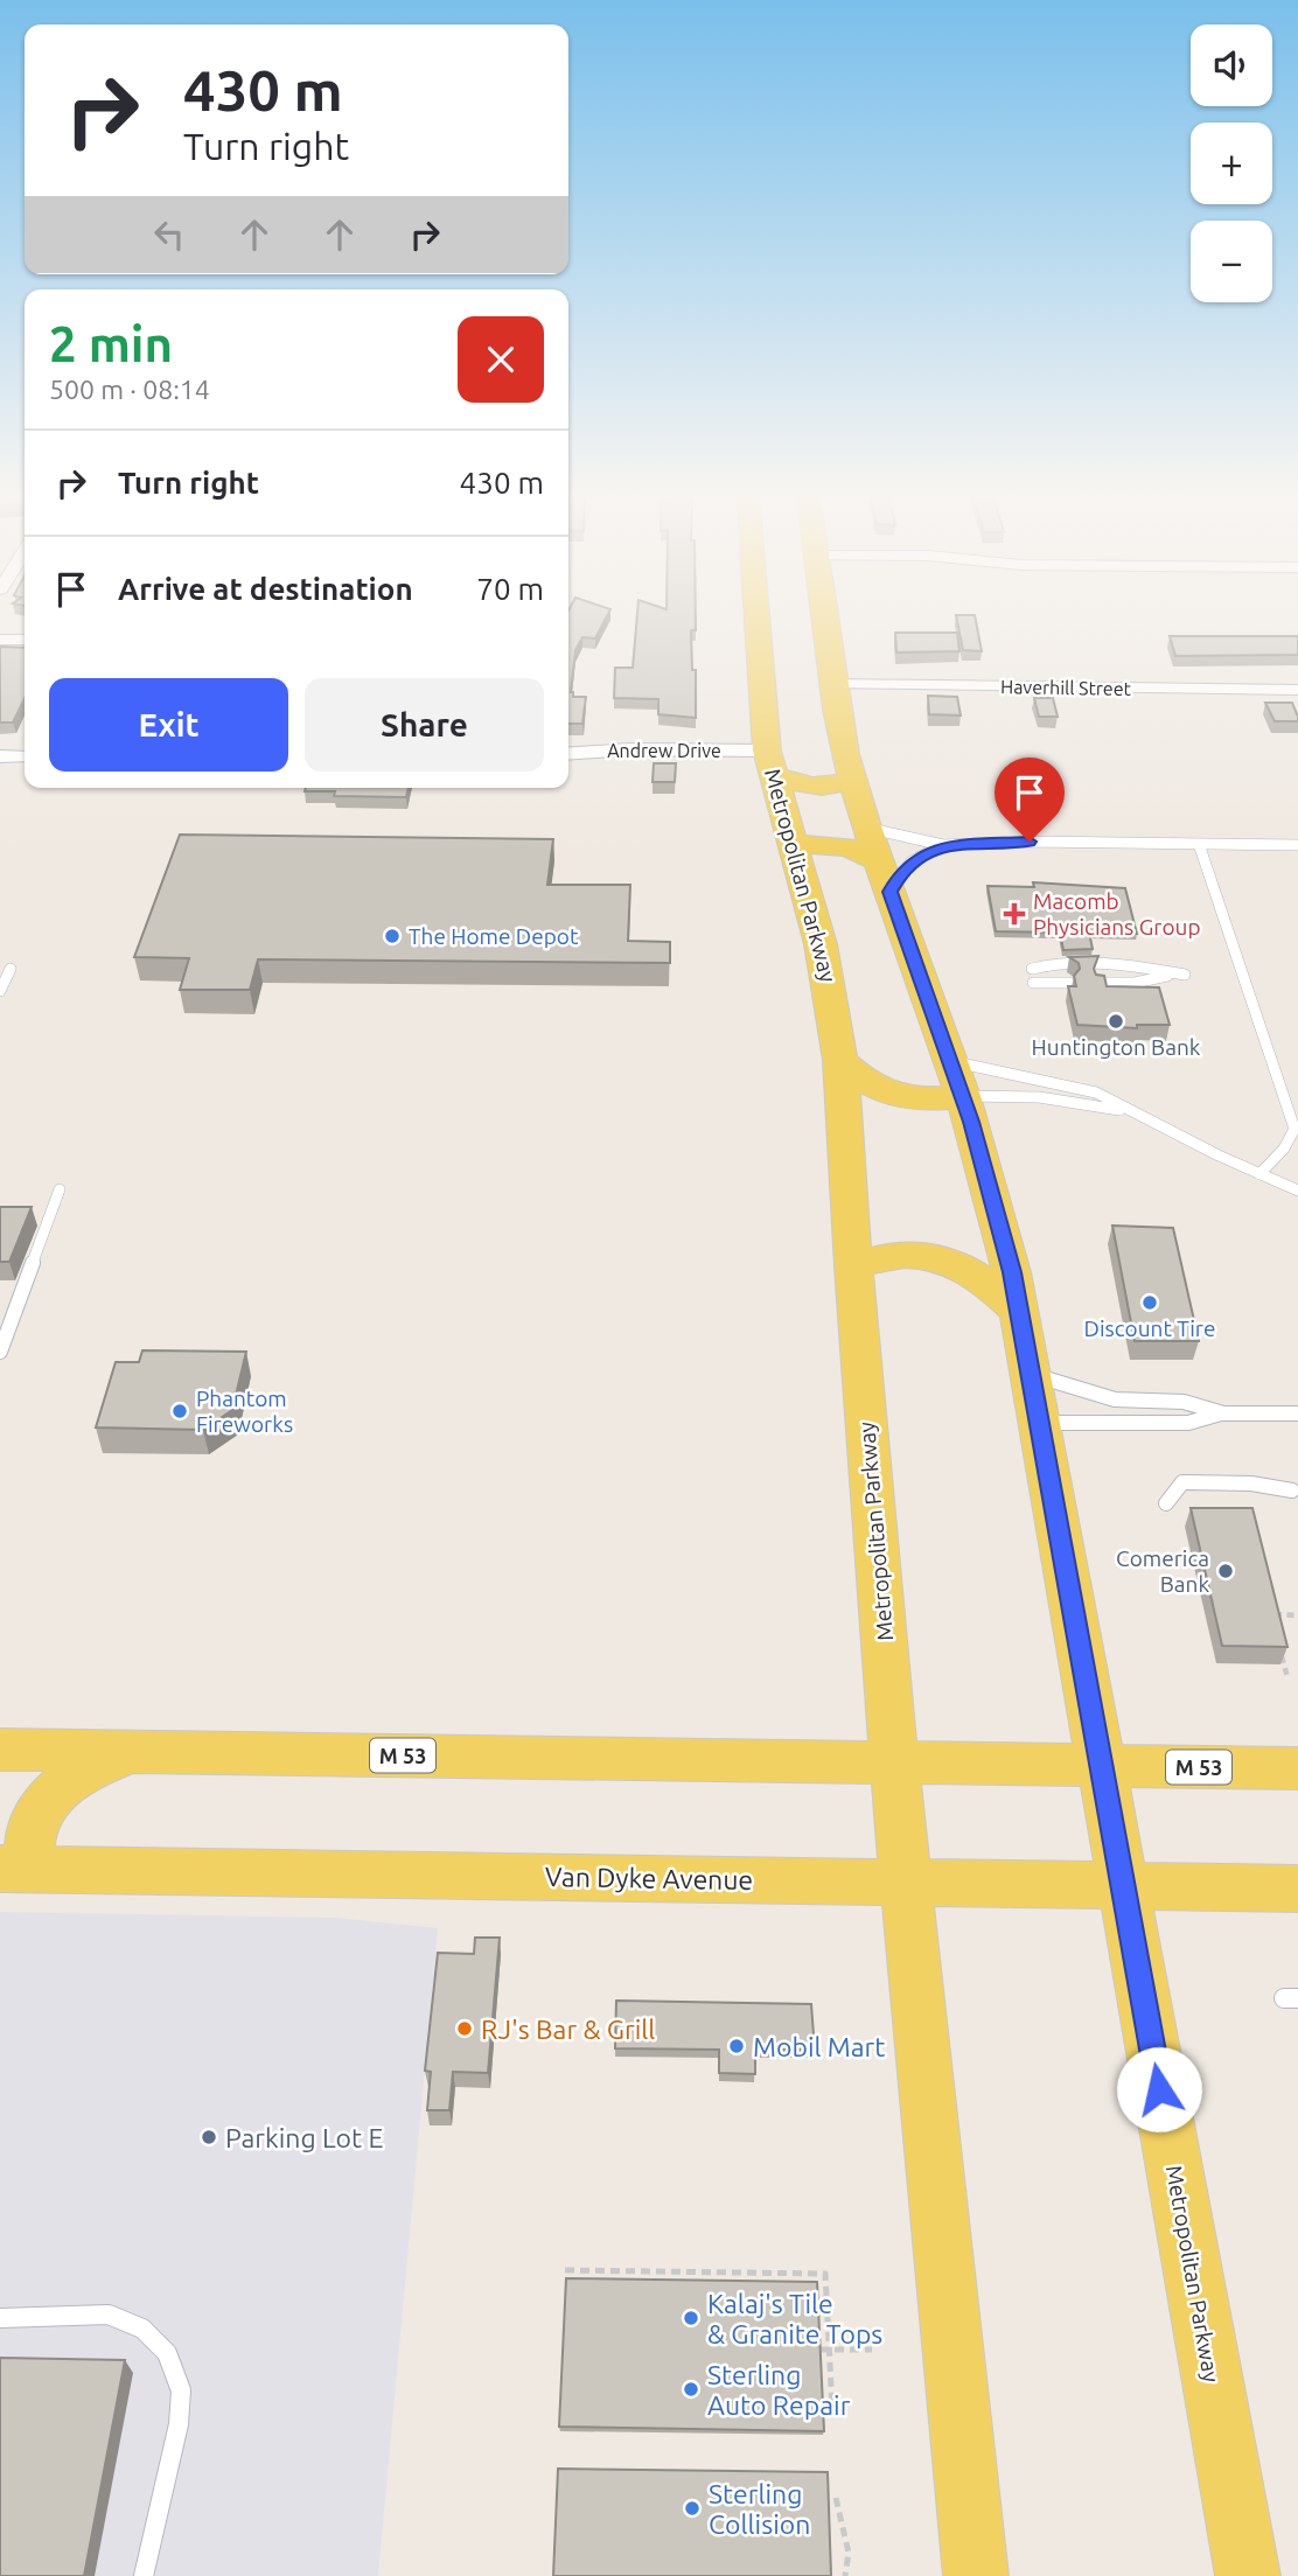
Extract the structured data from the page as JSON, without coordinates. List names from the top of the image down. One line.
{"streets":{"main road":["Metropolitan Parkway","M 53","Van Dyke Avenue"],"street":["Haverhill Street","Andrew Drive"]},"crossings":[["Haverhill Street","Metropolitan Parkway"],["Andrew Drive","Metropolitan Parkway"],["Metropolitan Parkway","M 53"],["Metropolitan Parkway","Van Dyke Avenue"]],"places":{"health":["Macomb Physicians Group"],"other":["The Home Depot","Huntington Bank","Discount Tire","Phantom Fireworks","Comerica Bank","RJ's Bar & Grill","Mobil Mart","Parking Lot E","Kalaj's Tile & Granite Tops","Sterling Auto Repair","Sterling Collision"]},"page":{"map_buttons":["+","−"],"turn":["430 m","Turn right"],"heading":["2 min","500 m · 08:14"],"list":[{"name":"Turn right","value":"430 m"},{"name":"Arrive at destination","value":"70 m"}],"buttons":["Exit","Share"]}}
